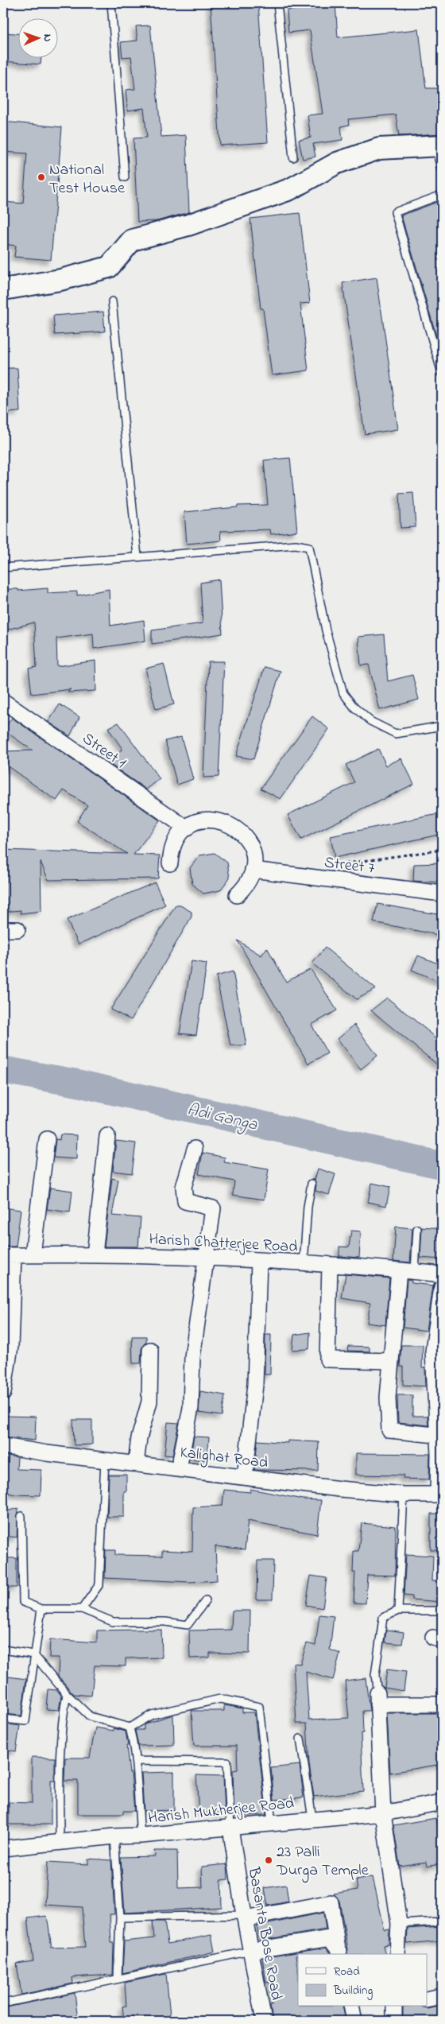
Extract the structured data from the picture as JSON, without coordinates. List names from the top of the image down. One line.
{"streets":{"street":["Street 1","Street 7","Harish Chatterjee Road","Kalighat Road","Harish Mukherjee Road","Basanta Bose Road"]},"crossings":[["Harish Mukherjee Road","Basanta Bose Road"]],"water":["Adi Ganga"],"places":["National Test House","23 Palli Durga Temple"],"legend":["Road","Building"],"north":"right"}
